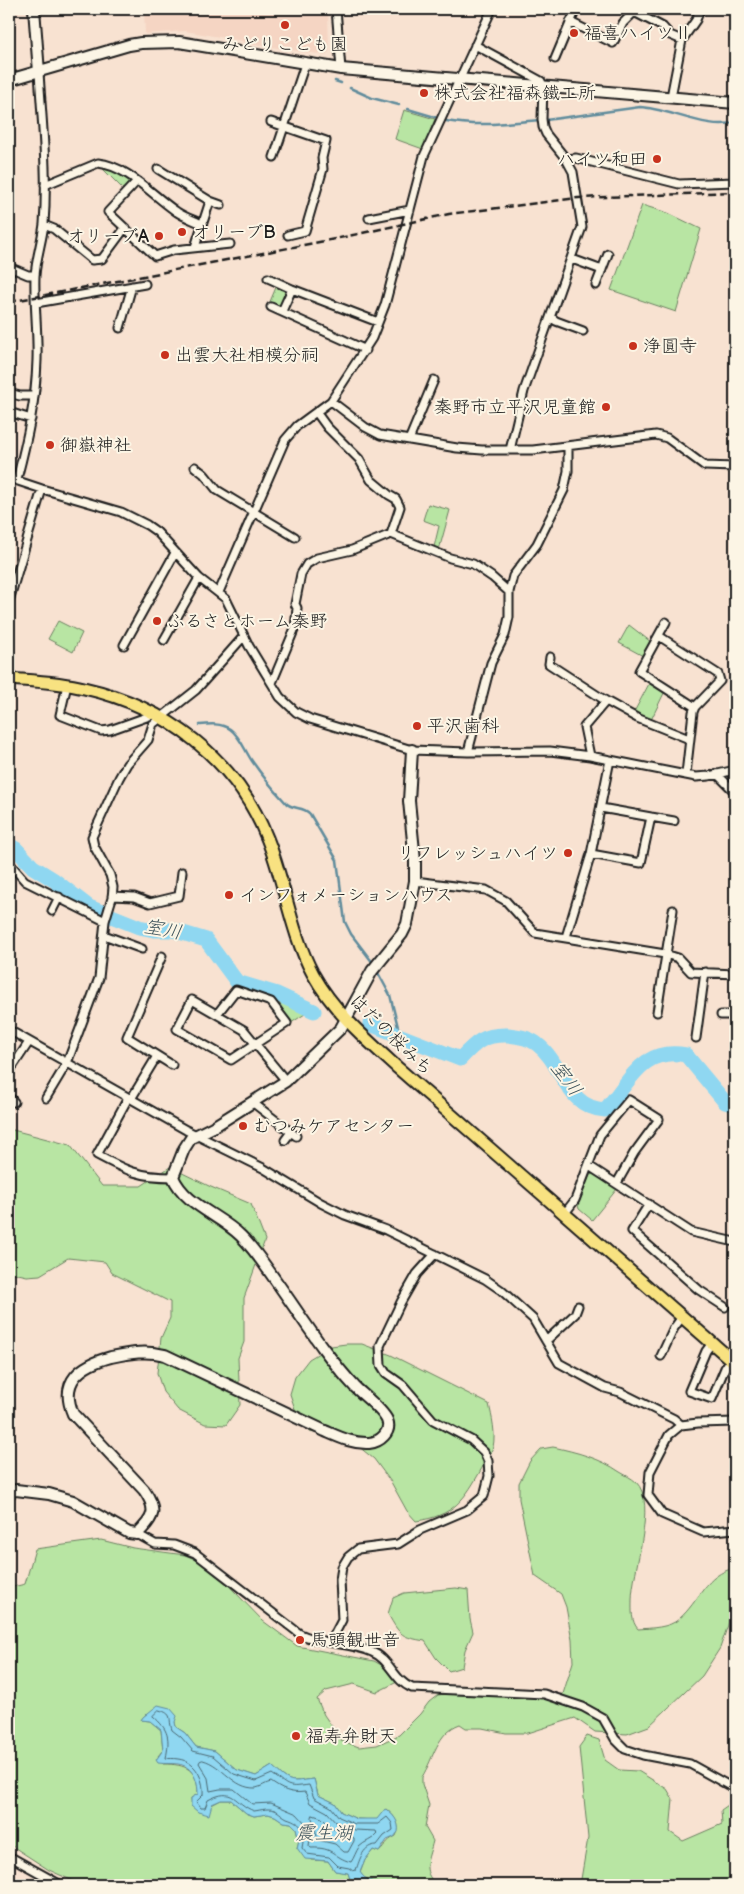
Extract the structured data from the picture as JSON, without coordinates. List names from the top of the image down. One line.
{"streets":{"main road":["はだの桜みち"]},"water":["室川","震生湖"],"places":["みどりこども園","福喜ハイツⅡ","株式会社福森鐵工所","ハイツ和田","オリーブB","オリーブA","浄圓寺","出雲大社相模分祠","秦野市立平沢児童館","御嶽神社","ふるさとホーム秦野","平沢歯科","リフレッシュハイツ","インフォメーションハウス","むつみケアセンター","馬頭観世音","福寿弁財天"]}
